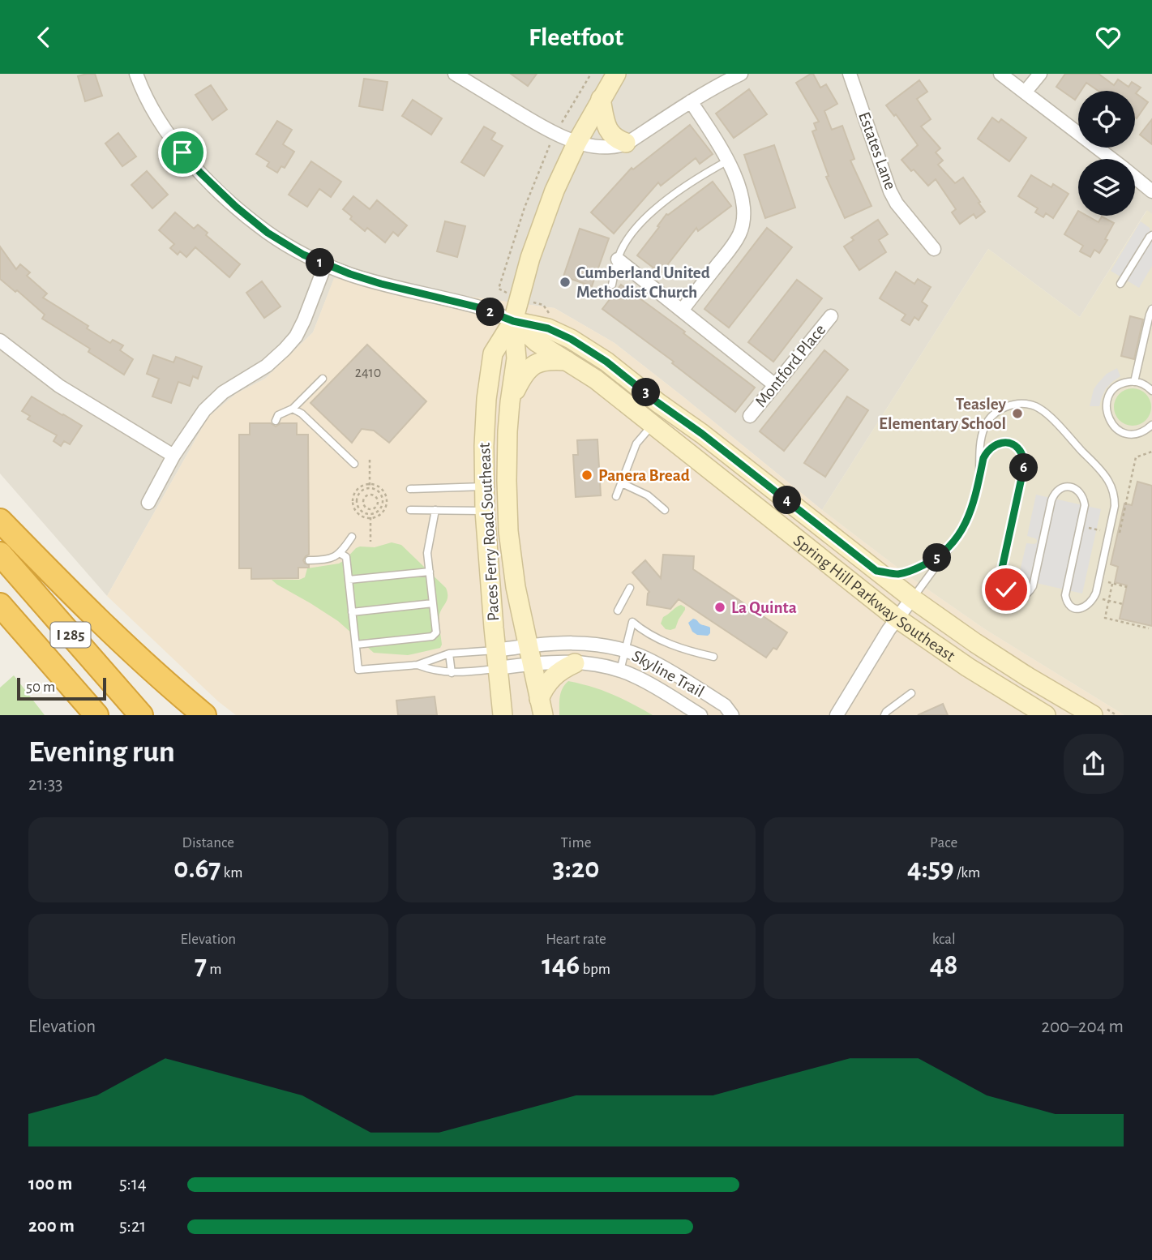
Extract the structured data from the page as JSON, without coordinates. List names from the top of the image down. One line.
{"streets":{"highway":["I 285"],"street":["Estates Lane","Montford Place","Paces Ferry Road Southeast","Spring Hill Parkway Southeast","Skyline Trail"]},"crossings":[["Paces Ferry Road Southeast","Spring Hill Parkway Southeast"],["Paces Ferry Road Southeast","Skyline Trail"]],"places":["Cumberland United Methodist Church","Teasley Elementary School","Panera Bread","La Quinta"],"house_numbers":["2410"],"scale_bar":"50 m","page":{"header":"Fleetfoot","pins":["1","2","3","6","4","5"],"scale":"50 m","heading":["Evening run","21:33"],"stats":[["Distance","0.67 km"],["Time","3:20"],["Pace","4:59 /km"],["Elevation","7 m"],["Heart rate","146 bpm"],["kcal","48"]],"chart":["Elevation","200–204 m"],"list":[{"name":"100 m","note":"5:14"},{"name":"200 m","note":"5:21"}]}}
